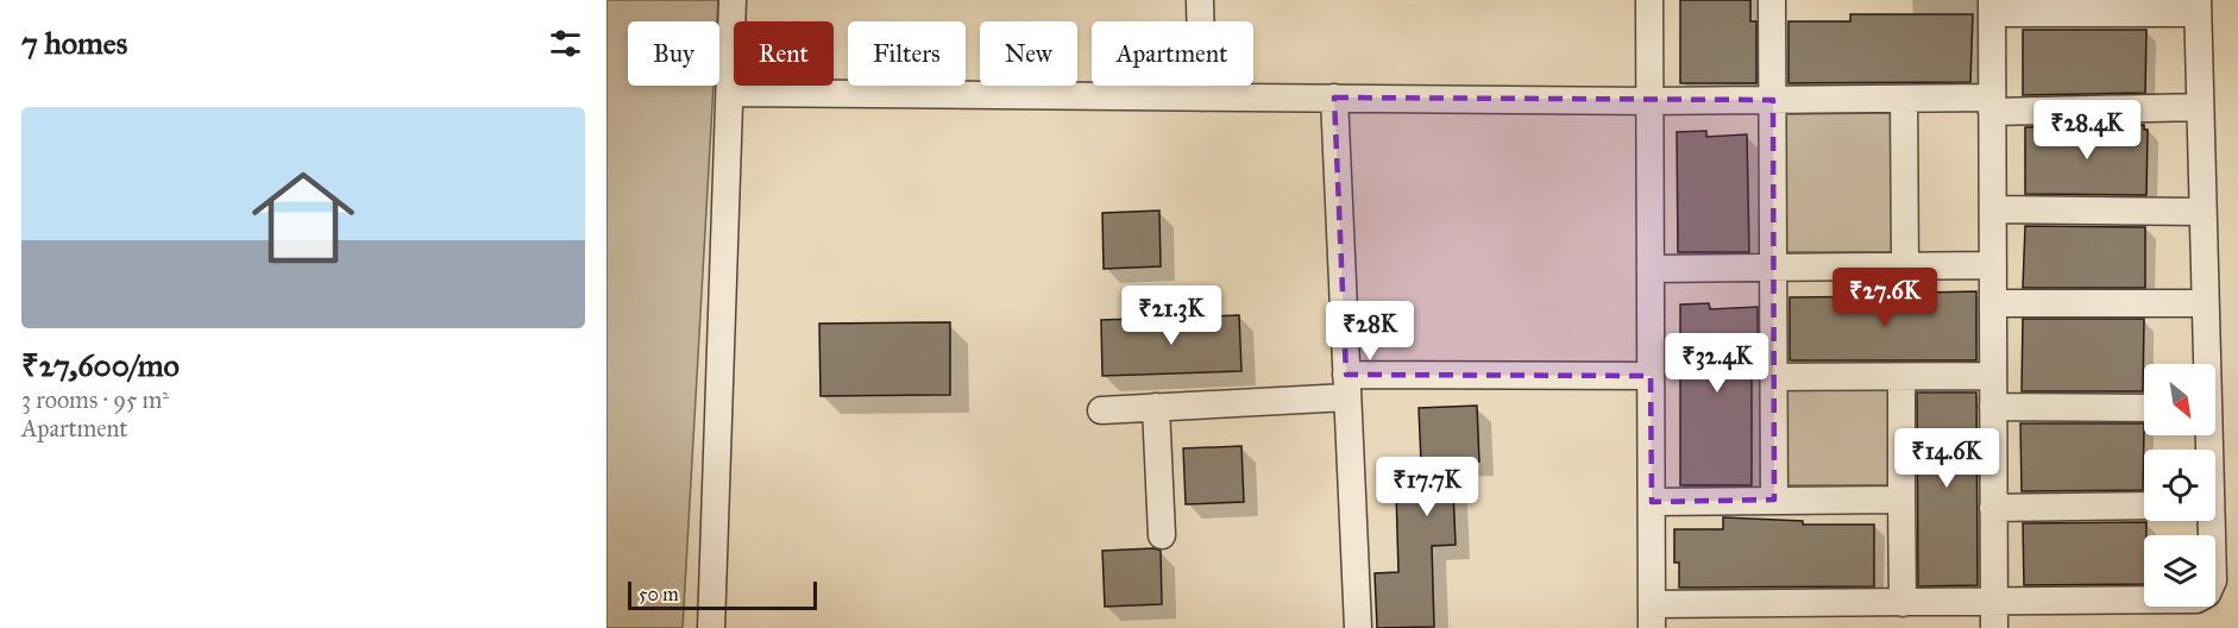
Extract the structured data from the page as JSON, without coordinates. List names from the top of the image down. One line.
{"scale_bar":"50 m","north":"bottom right","page":{"heading":"7 homes","chip":["Buy","Rent","Filters","New","Apartment"],"list":[{"name":"₹27,600/mo","note":"3 rooms · 95 m² · Apartment"}],"price":["₹28.4K","₹27.6K","₹21.3K","₹28K","₹32.4K","₹14.6K","₹17.7K"],"scale":"50 m"}}
